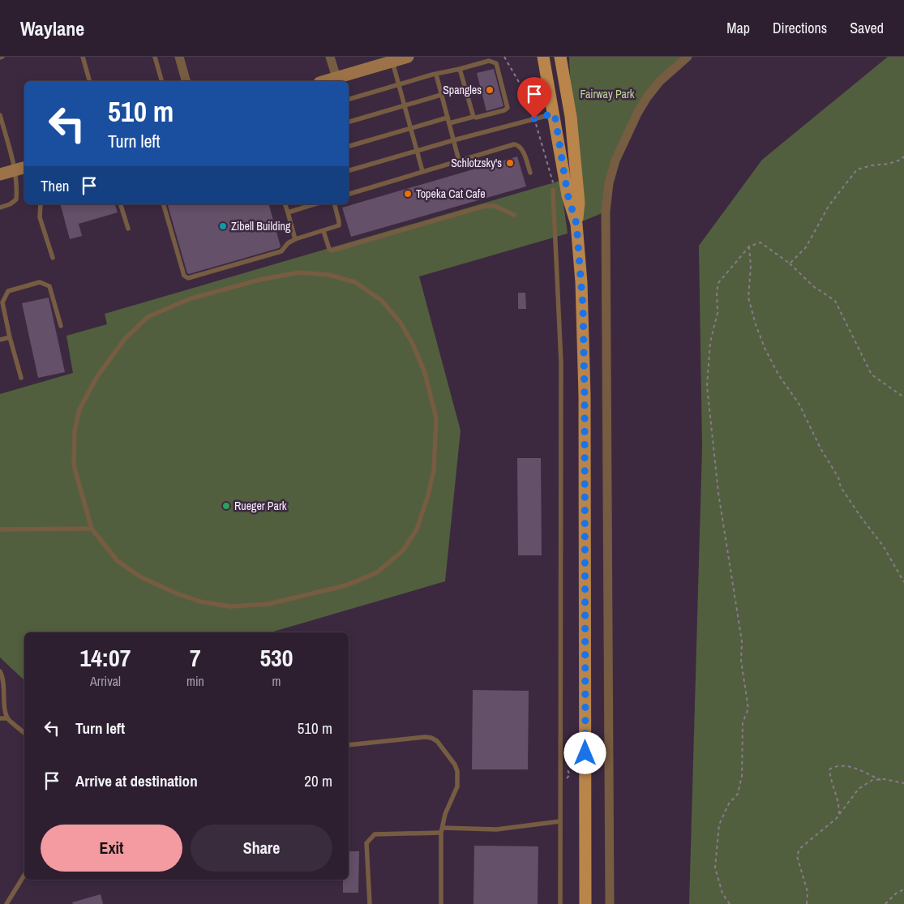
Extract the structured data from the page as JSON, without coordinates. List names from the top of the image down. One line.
{"parks":["Fairway Park"],"places":["Spangles","Schlotzsky's","Topeka Cat Cafe","Zibell Building","Rueger Park"],"page":{"header":"Waylane","nav":["Map","Directions","Saved"],"turn":["510 m","Turn left"],"then":"Then","eta":["14:07","Arrival","7","min","530","m"],"list":[{"name":"Turn left","value":"510 m"},{"name":"Arrive at destination","value":"20 m"}],"buttons":["Exit","Share"]}}
